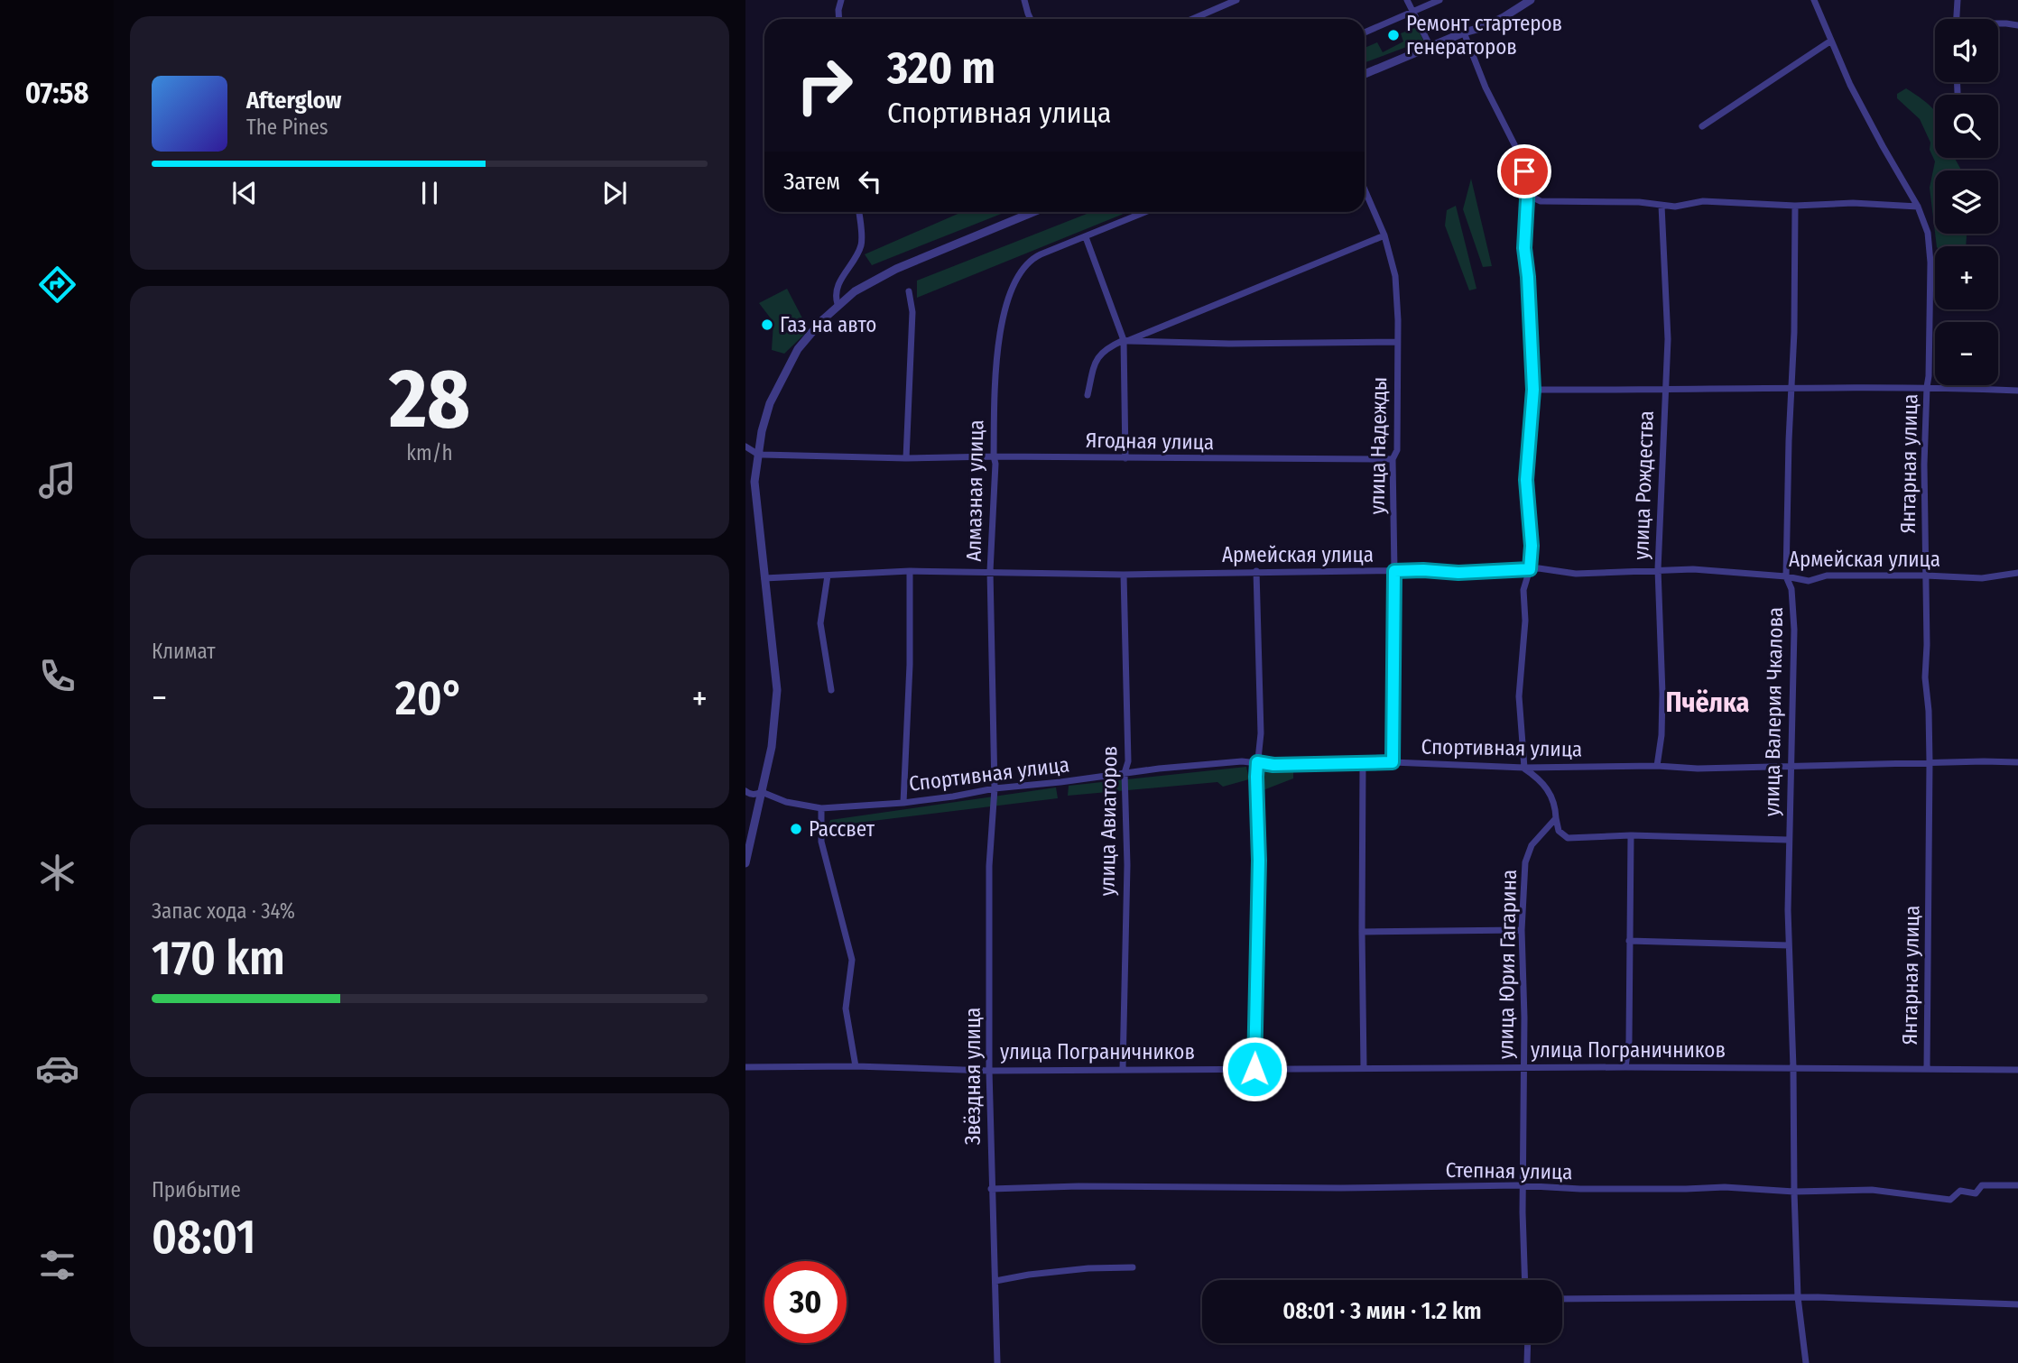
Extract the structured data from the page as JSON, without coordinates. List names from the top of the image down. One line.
{"streets":{"street":["Ягодная улица","улица Надежды","Янтарная улица","улица Рождества","Алмазная улица","Армейская улица","улица Валерия Чкалова","Спортивная улица","улица Авиаторов","улица Юрия Гагарина","улица Пограничников","Звёздная улица","Степная улица"]},"crossings":[["Ягодная улица","улица Надежды"],["Ягодная улица","Алмазная улица"],["улица Надежды","Армейская улица"],["улица Надежды","Спортивная улица"],["Янтарная улица","Армейская улица"],["Янтарная улица","Спортивная улица"],["Янтарная улица","улица Пограничников"],["улица Рождества","Армейская улица"],["улица Рождества","Спортивная улица"],["Алмазная улица","Армейская улица"],["Алмазная улица","Спортивная улица"],["Алмазная улица","Звёздная улица"],["Армейская улица","улица Валерия Чкалова"],["Армейская улица","улица Авиаторов"],["улица Валерия Чкалова","Спортивная улица"],["улица Валерия Чкалова","улица Пограничников"],["улица Валерия Чкалова","Степная улица"],["Спортивная улица","улица Авиаторов"],["Спортивная улица","Звёздная улица"],["улица Авиаторов","улица Пограничников"],["улица Юрия Гагарина","улица Пограничников"],["улица Юрия Гагарина","Степная улица"],["улица Пограничников","Звёздная улица"],["Звёздная улица","Степная улица"]],"districts":["Пчёлка"],"places":["Ремонт стартеров генераторов","Газ на авто","Рассвет"],"page":{"tabs":"07:58","map_buttons":["+","−"],"turn":["320 m","Спортивная улица"],"song":["Afterglow","The Pines"],"then":"Затем","tile":[["28","km/h"],"Климат",["Запас хода · 34%","170 km"],["Прибытие","08:01"]],"heat":["−","20°","+"],"limit":"30","trip":"08:01 · 3 мин · 1.2 km"}}
